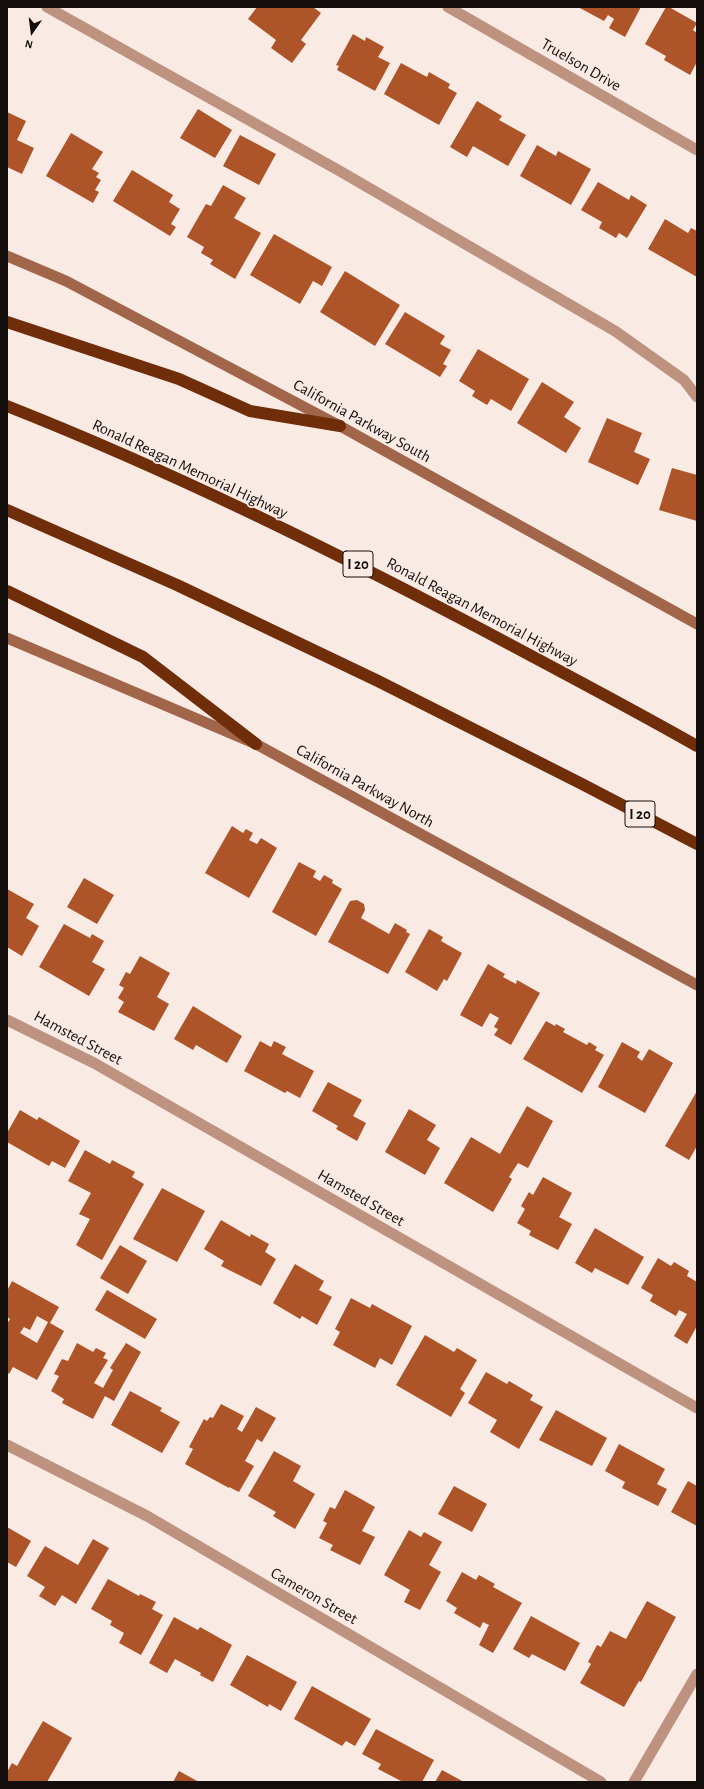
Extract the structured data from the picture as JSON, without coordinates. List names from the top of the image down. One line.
{"streets":{"highway":["Ronald Reagan Memorial Highway","I 20"],"main road":["California Parkway South","California Parkway North"],"street":["Truelson Drive","Hamsted Street","Cameron Street"]},"north":"bottom"}
